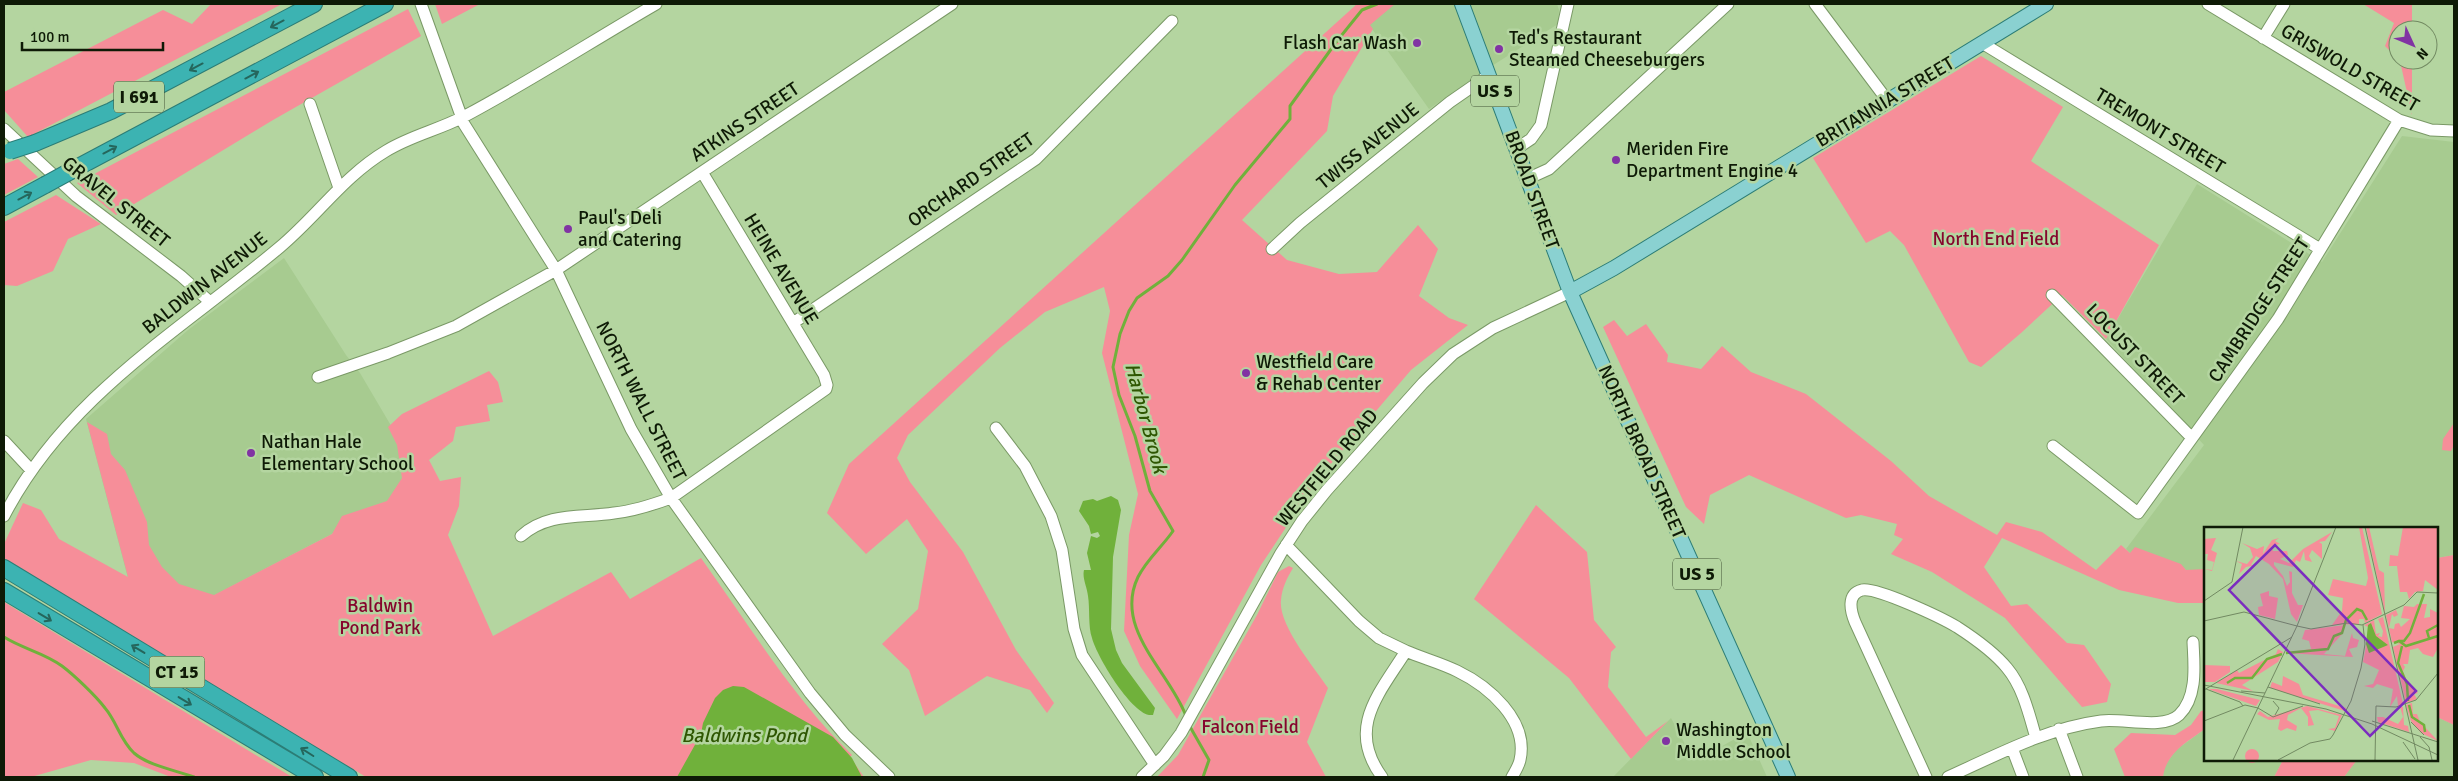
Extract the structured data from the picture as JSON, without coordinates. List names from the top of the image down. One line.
{"streets":{"highway":["I 691","CT 15"],"main road":["US 5","BRITANNIA STREET","BROAD STREET","NORTH BROAD STREET"],"street":["GRISWOLD STREET","ATKINS STREET","TREMONT STREET","TWISS AVENUE","ORCHARD STREET","GRAVEL STREET","HEINE AVENUE","BALDWIN AVENUE","CAMBRIDGE STREET","LOCUST STREET","NORTH WALL STREET","WESTFIELD ROAD"]},"crossings":[["GRISWOLD STREET","CAMBRIDGE STREET"],["BRITANNIA STREET","TREMONT STREET"],["BRITANNIA STREET","BROAD STREET"],["BRITANNIA STREET","NORTH BROAD STREET"],["BRITANNIA STREET","WESTFIELD ROAD"],["ATKINS STREET","HEINE AVENUE"],["ATKINS STREET","NORTH WALL STREET"],["TREMONT STREET","CAMBRIDGE STREET"],["TWISS AVENUE","BROAD STREET"],["ORCHARD STREET","HEINE AVENUE"],["BROAD STREET","NORTH BROAD STREET"],["BROAD STREET","WESTFIELD ROAD"],["GRAVEL STREET","BALDWIN AVENUE"],["HEINE AVENUE","NORTH WALL STREET"],["BALDWIN AVENUE","NORTH WALL STREET"],["CAMBRIDGE STREET","LOCUST STREET"],["NORTH BROAD STREET","WESTFIELD ROAD"]],"water":["Harbor Brook","Baldwins Pond"],"parks":["North End Field","Baldwin Pond Park","Falcon Field"],"places":["Flash Car Wash","Ted's Restaurant Steamed Cheeseburgers","Meriden Fire Department Engine 4","Paul's Deli and Catering","Westfield Care & Rehab Center","Nathan Hale Elementary School","Washington Middle School"],"scale_bar":"100 m","north":"bottom right"}
